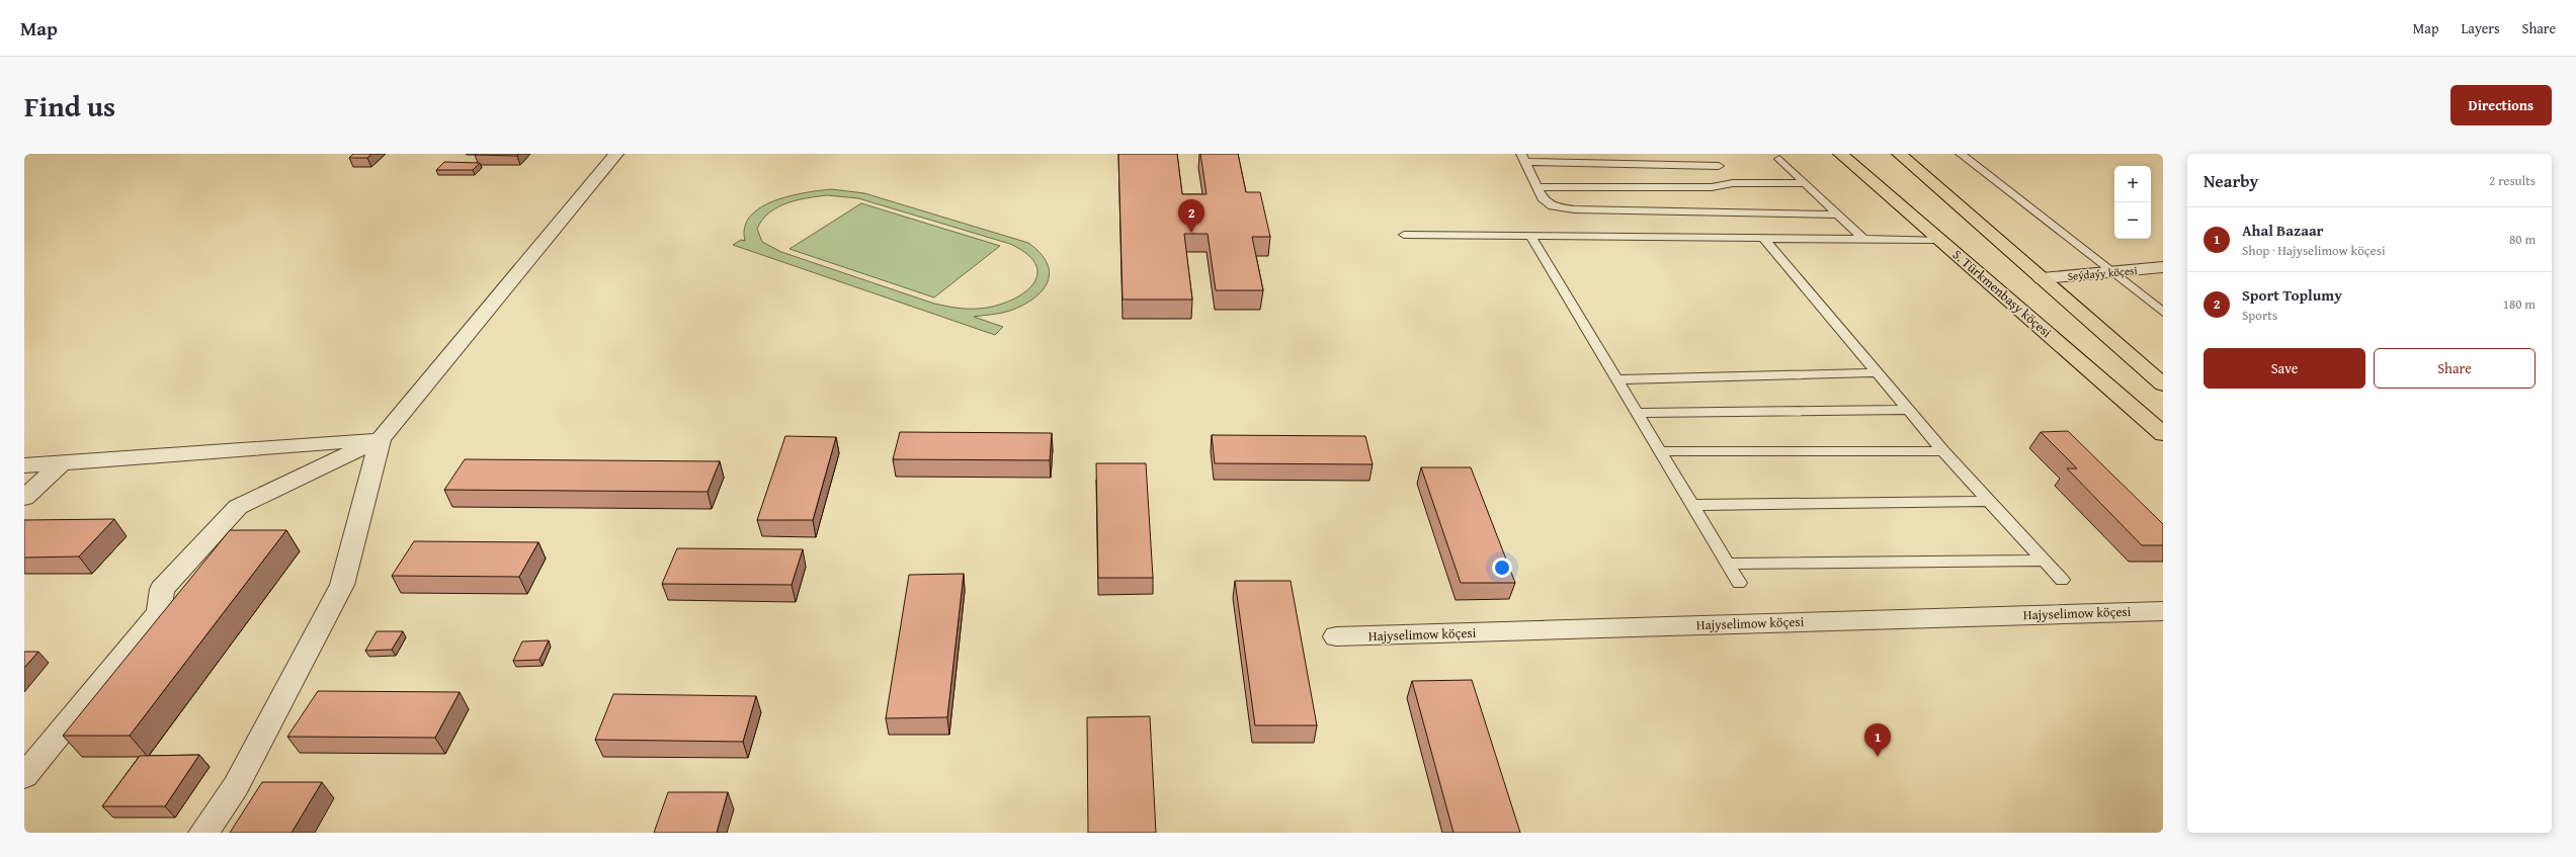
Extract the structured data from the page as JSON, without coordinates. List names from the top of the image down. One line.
{"streets":{"highway":["S. Türkmenbaşy köçesi"],"street":["Seýdaýy köçesi","Hajyselimow köçesi"]},"page":{"header":"Map","nav":["Map","Layers","Share"],"title":"Find us","buttons":["Directions",["Save","Share"]],"heading":["Nearby","2 results"],"map_buttons":["+","−"],"pins":["2","1"],"list":[{"mark":"1","name":"Ahal Bazaar","note":"Shop · Hajyselimow köçesi","value":"80 m"},{"mark":"2","name":"Sport Toplumy","note":"Sports","value":"180 m"}]}}
